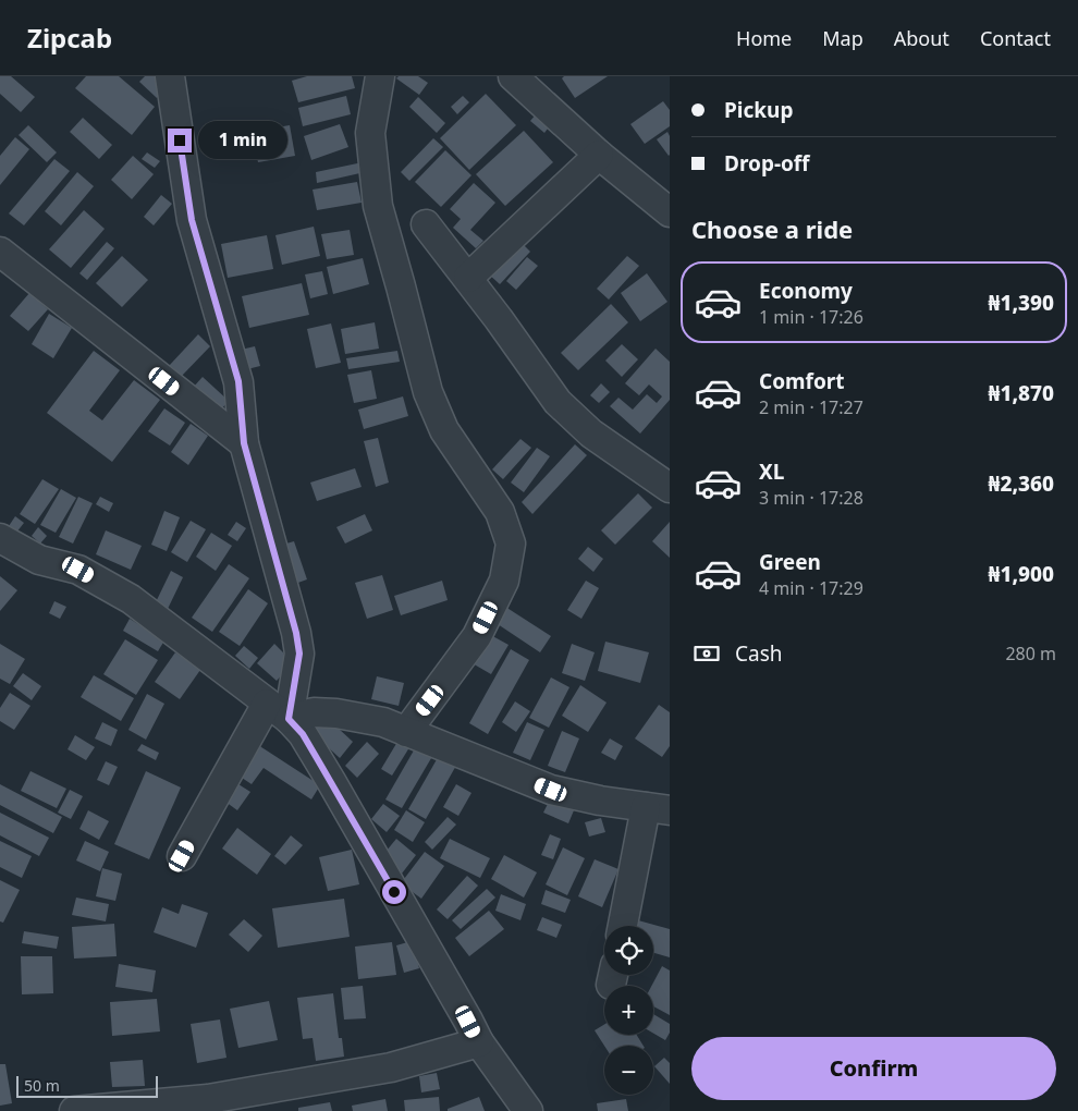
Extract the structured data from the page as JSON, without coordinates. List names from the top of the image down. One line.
{"scale_bar":"50 m","page":{"header":"Zipcab","nav":["Home","Map","About","Contact"],"banner":["Pickup","Drop-off"],"bubble":"1 min","heading":"Choose a ride","list":[{"name":"Economy","note":"1 min · 17:26","value":"₦1,390"},{"name":"Comfort","note":"2 min · 17:27","value":"₦1,870"},{"name":"XL","note":"3 min · 17:28","value":"₦2,360"},{"name":"Green","note":"4 min · 17:29","value":"₦1,900"}],"pay":["Cash","280 m"],"map_buttons":["+","−"],"buttons":"Confirm","scale":"50 m"}}
